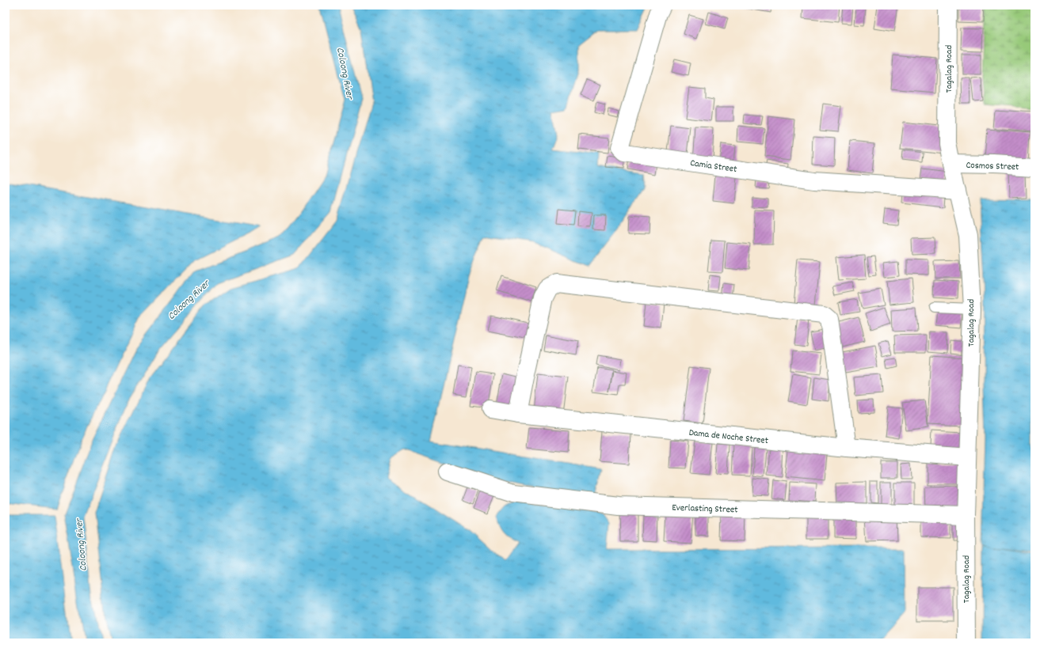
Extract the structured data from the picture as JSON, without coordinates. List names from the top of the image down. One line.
{"streets":{"street":["Tagalag Road","Camia Street","Cosmos Street","Dama de Noche Street","Everlasting Street"]},"crossings":[["Tagalag Road","Camia Street"],["Tagalag Road","Cosmos Street"],["Tagalag Road","Dama de Noche Street"],["Tagalag Road","Everlasting Street"]],"water":["Coloong River"]}
